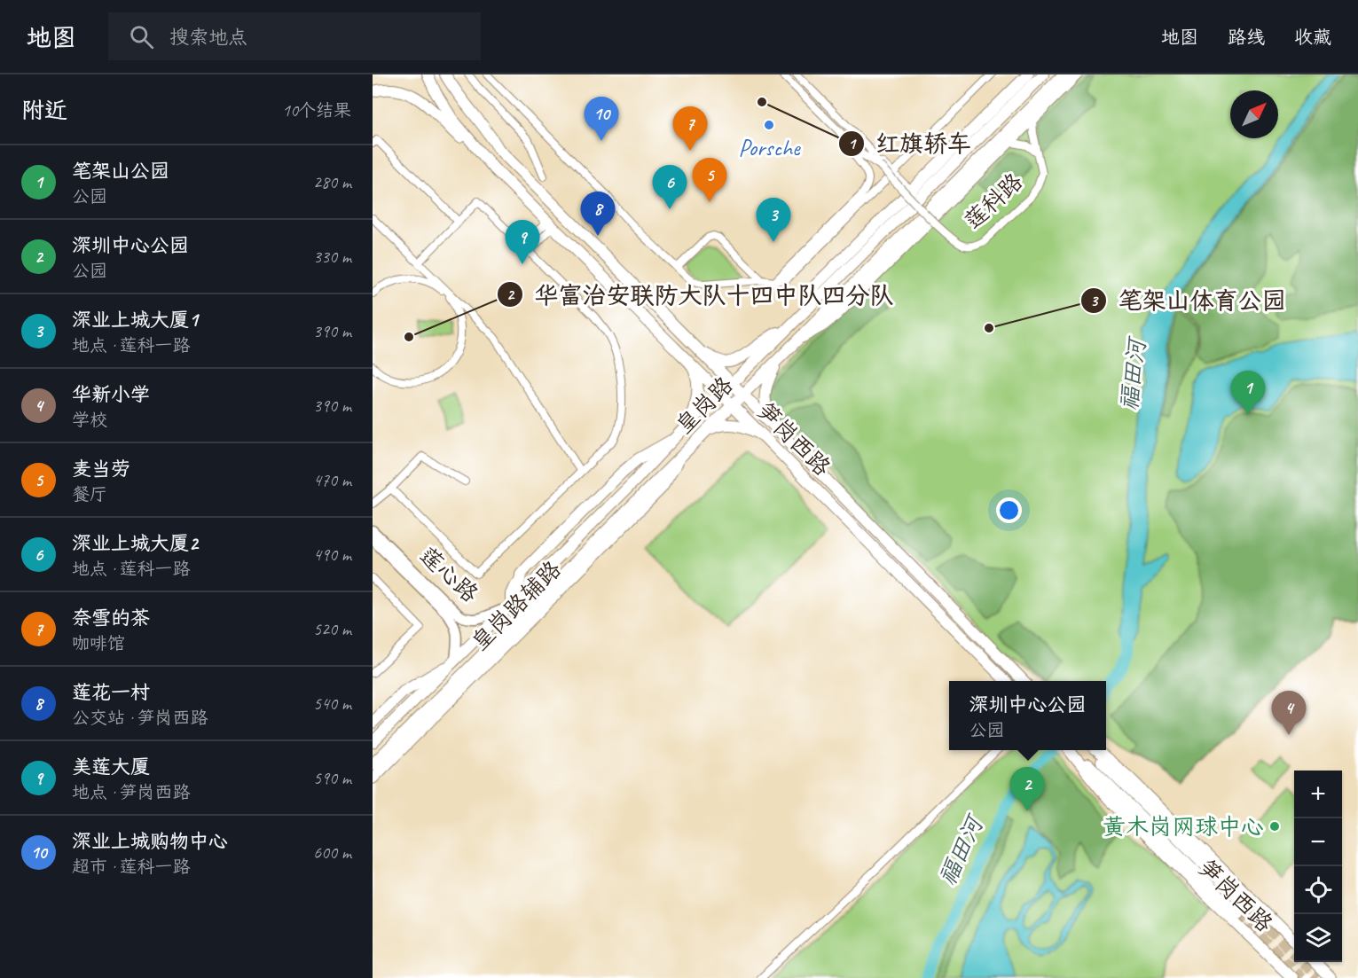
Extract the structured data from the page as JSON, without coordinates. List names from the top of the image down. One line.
{"streets":{"main road":["皇岗路","笋岗西路","莲心路","皇岗路辅路"],"street":["莲科路"]},"crossings":[["皇岗路","笋岗西路"],["皇岗路","莲心路"],["皇岗路","皇岗路辅路"],["莲心路","皇岗路辅路"]],"water":["福田河"],"places":["红旗轿车","Porsche","笔架山体育公园","华富治安联防大队十四中队四分队","黄木岗网球中心"],"north":"top right","page":{"header":"地图","search":"搜索地点","nav":["地图","路线","收藏"],"heading":["附近","10个结果"],"pins":["10","7","5","6","8","3","9","1","4","2"],"list":[{"mark":"1","name":"笔架山公园","note":"公园","value":"280 m"},{"mark":"2","name":"深圳中心公园","note":"公园","value":"330 m"},{"mark":"3","name":"深业上城大厦1","note":"地点 · 莲科一路","value":"390 m"},{"mark":"4","name":"华新小学","note":"学校","value":"390 m"},{"mark":"5","name":"麦当劳","note":"餐厅","value":"470 m"},{"mark":"6","name":"深业上城大厦2","note":"地点 · 莲科一路","value":"490 m"},{"mark":"7","name":"奈雪的茶","note":"咖啡馆","value":"520 m"},{"mark":"8","name":"莲花一村","note":"公交站 · 笋岗西路","value":"540 m"},{"mark":"9","name":"美莲大厦","note":"地点 · 笋岗西路","value":"590 m"},{"mark":"10","name":"深业上城购物中心","note":"超市 · 莲科一路","value":"600 m"}],"popup":["深圳中心公园","公园"],"map_buttons":["+","−"]}}
